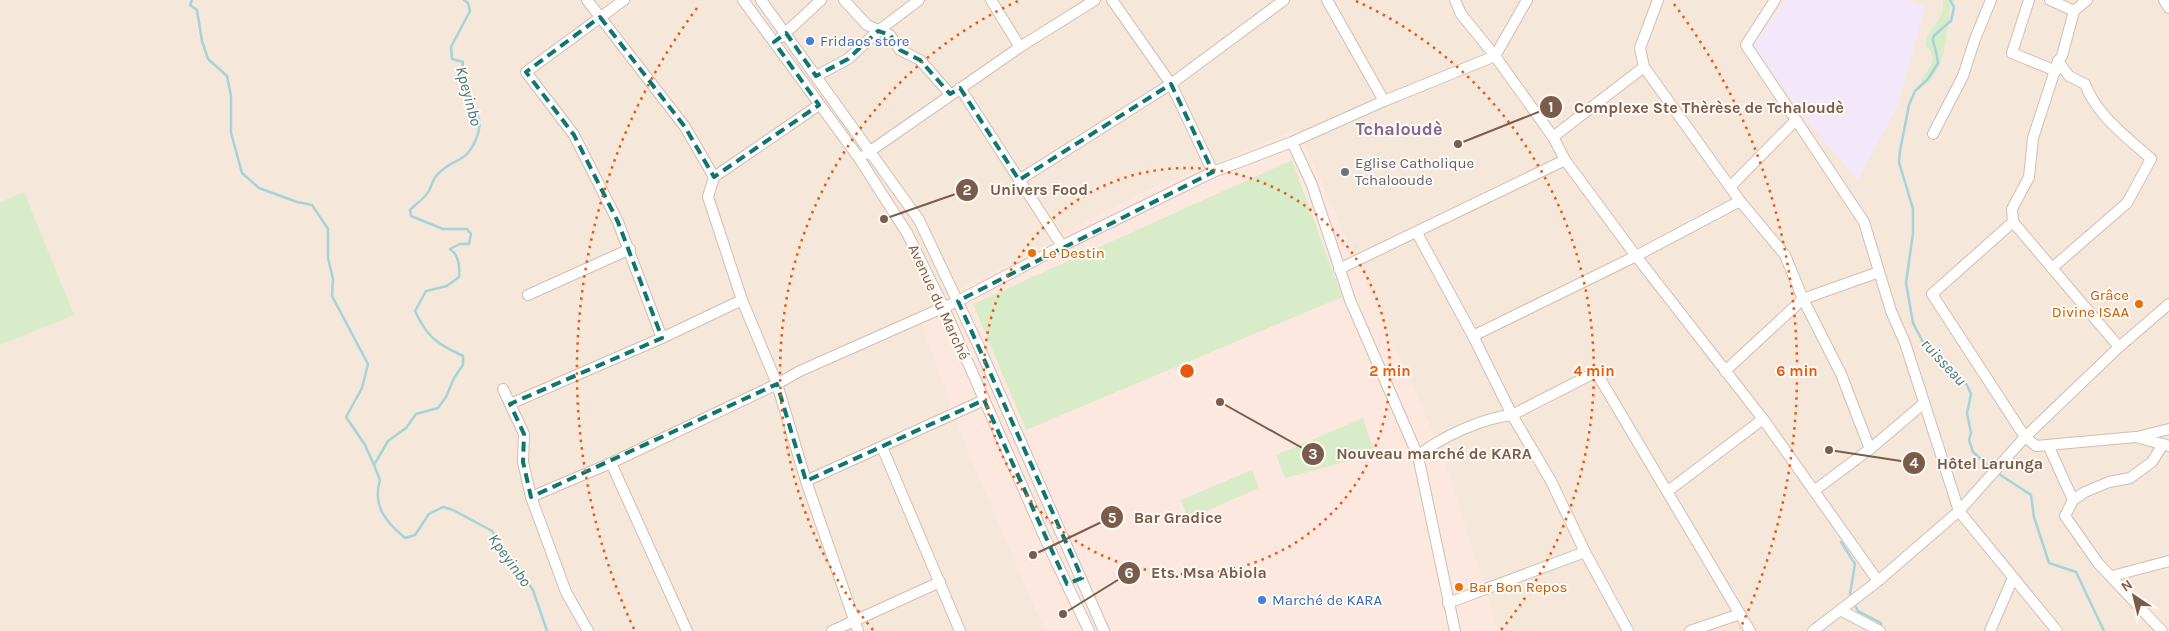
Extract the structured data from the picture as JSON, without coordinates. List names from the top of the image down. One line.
{"streets":{"street":["Avenue du Marché"]},"districts":["Tchaloudè"],"water":["Kpeyinbo","ruisseau"],"places":["Fridaos store","Complexe Ste Thèrèse de Tchaloudè","Eglise Catholique Tchalooude","Univers Food","Le Destin","Grâce Divine ISAA","Nouveau marché de KARA","Hôtel Larunga","Bar Gradice","Bar Bon Repos","Marché de KARA","Ets. Msa Abiola"],"north":"top left","rings":["2 min","4 min","6 min"]}
